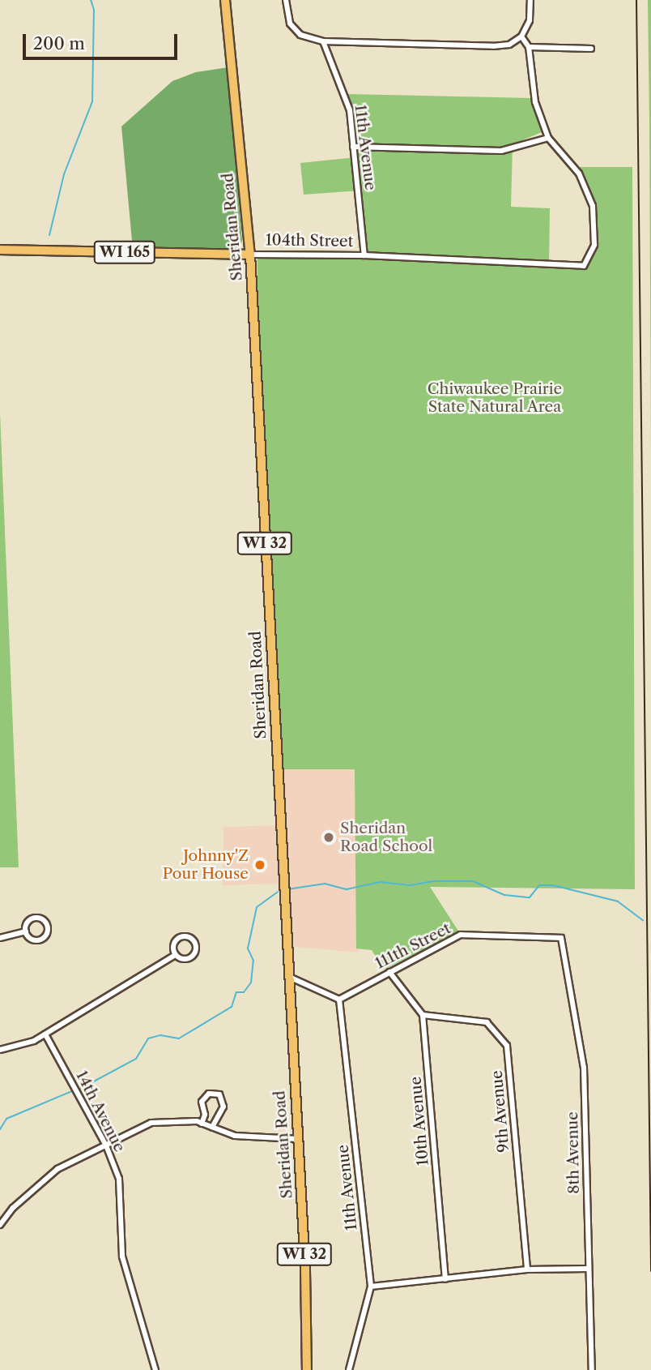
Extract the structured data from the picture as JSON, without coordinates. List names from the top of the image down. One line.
{"streets":{"main road":["Sheridan Road","104th Street","WI 165","WI 32"],"street":["11th Avenue","111th Street","14th Avenue","9th Avenue","10th Avenue","8th Avenue"]},"crossings":[["11th Avenue","104th Street"],["11th Avenue","111th Street"],["Sheridan Road","104th Street"],["111th Street","8th Avenue"],["9th Avenue","10th Avenue"]],"parks":["Chiwaukee Prairie State Natural Area"],"places":["Sheridan Road School","Johnny'Z Pour House"],"scale_bar":"200 m"}
